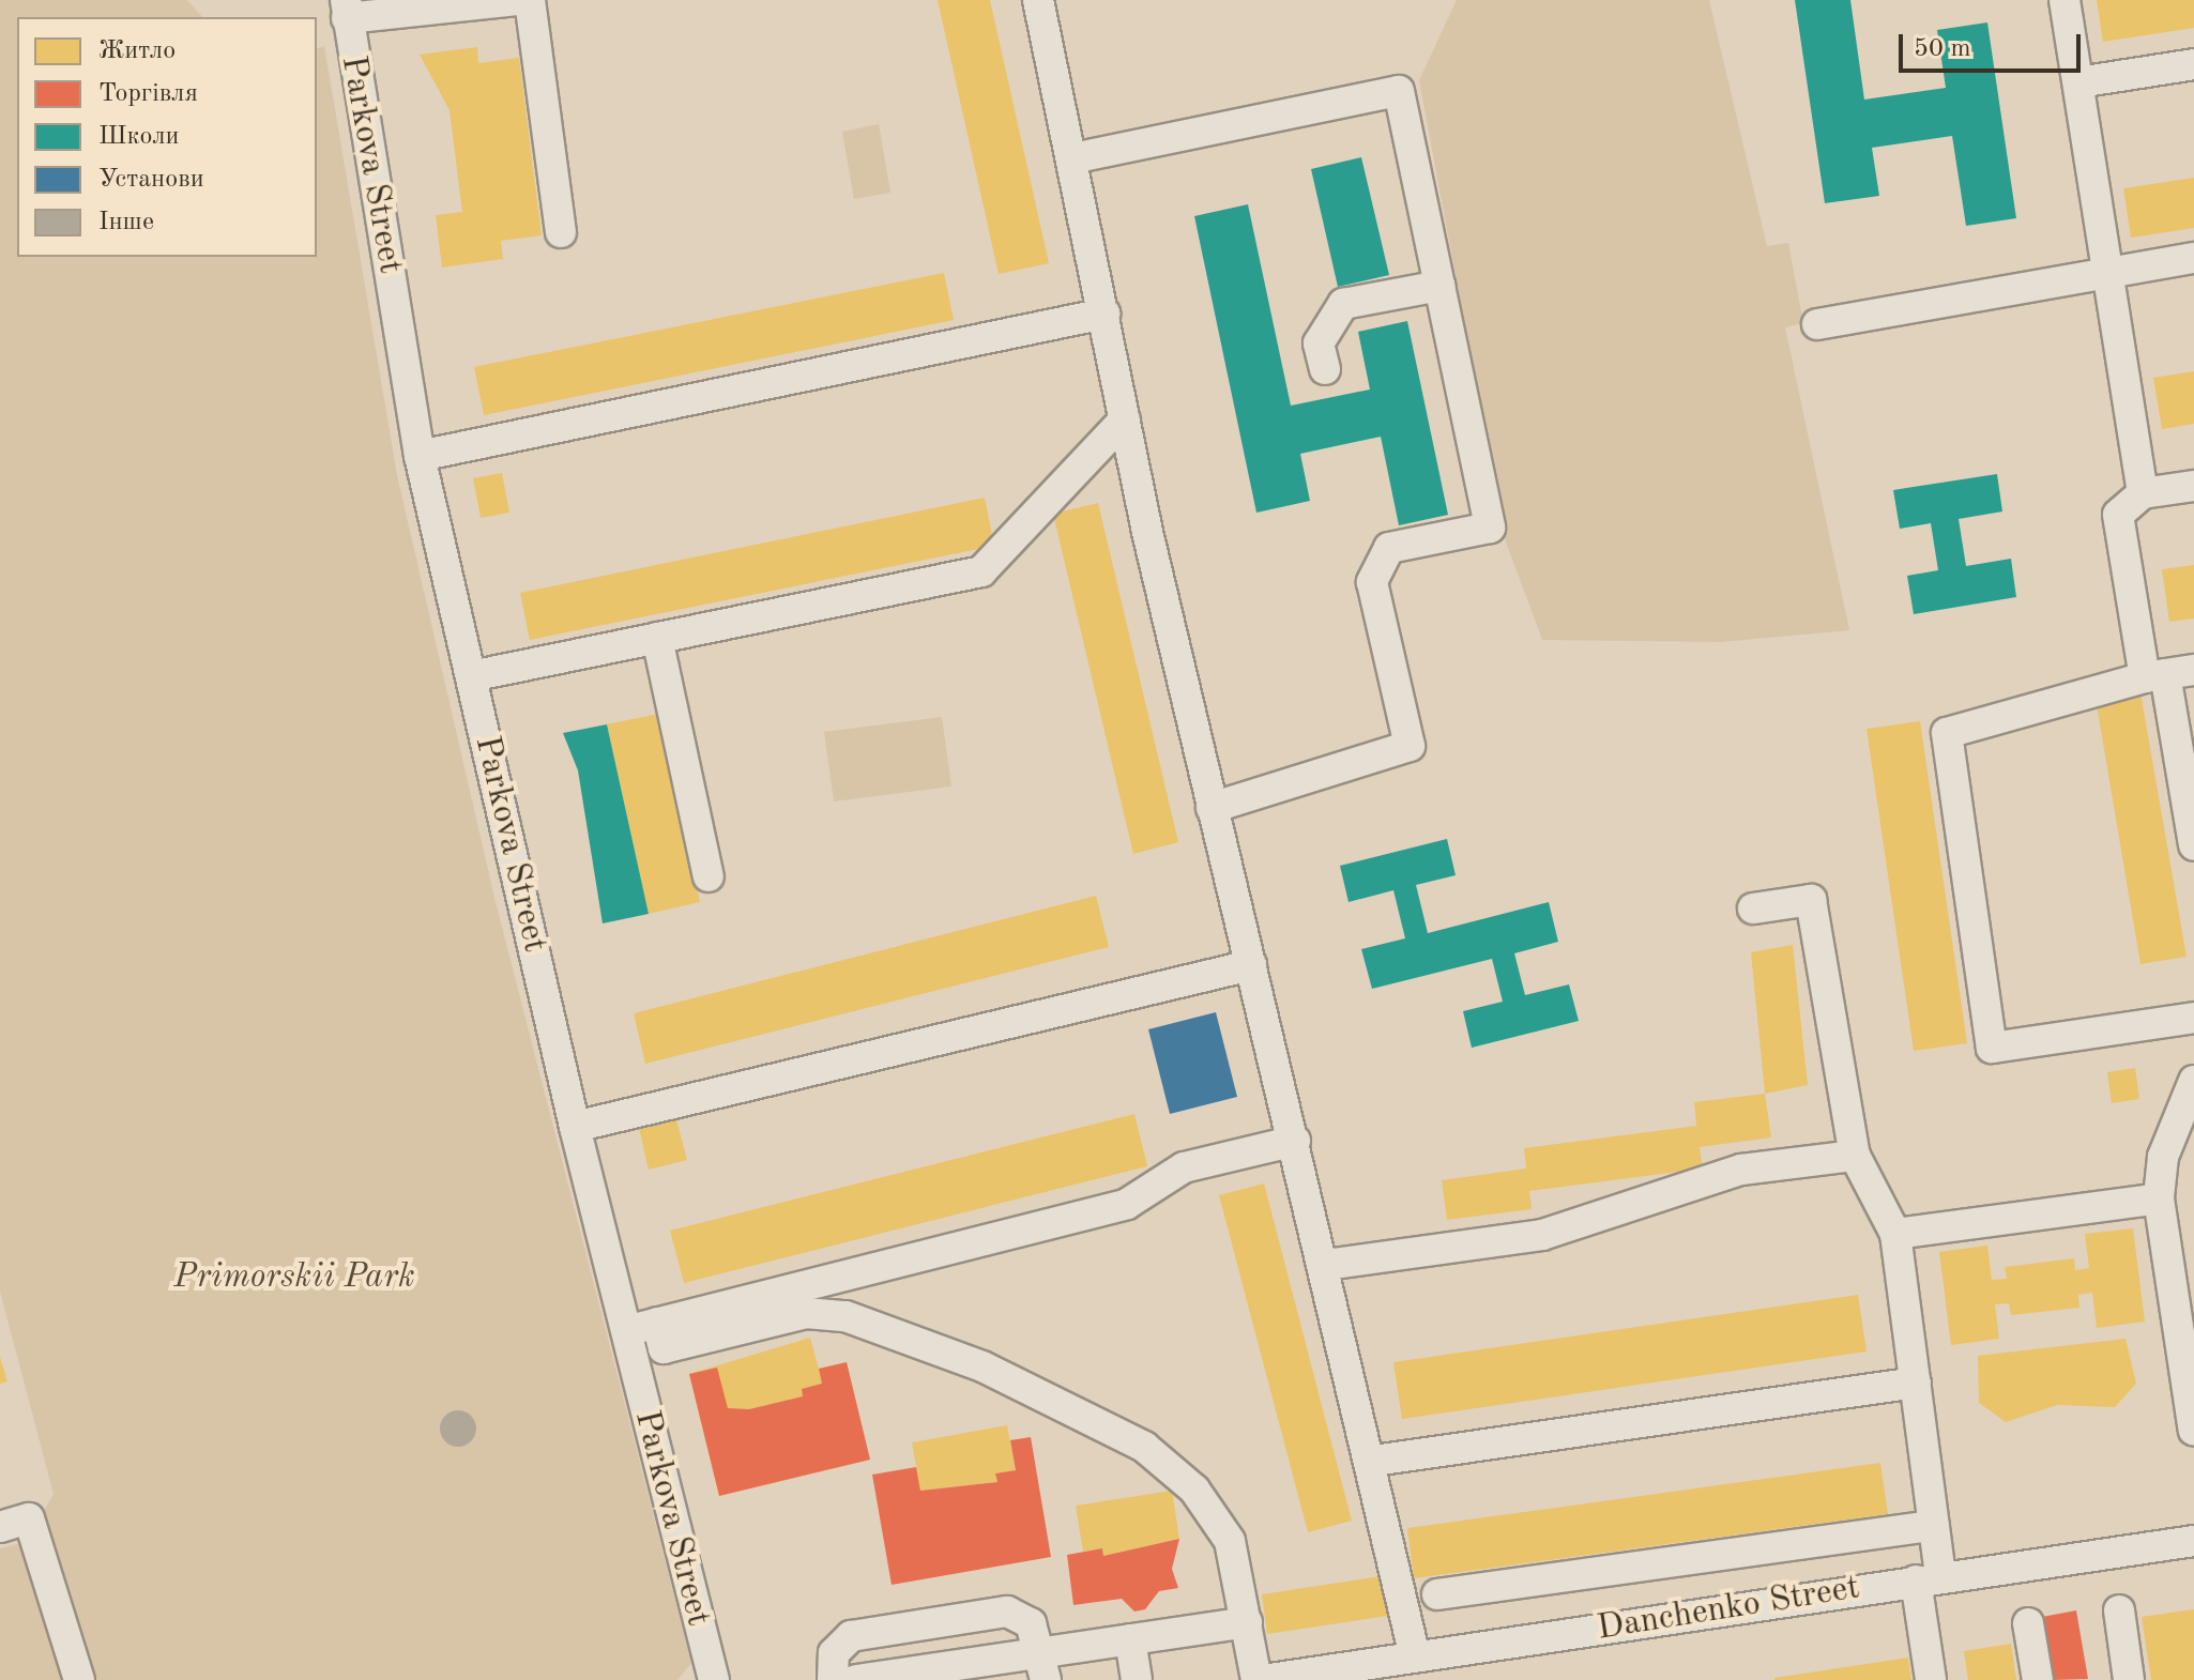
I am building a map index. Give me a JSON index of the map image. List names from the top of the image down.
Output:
{
  "streets": {
    "street": ["Parkova Street", "Danchenko Street"]
  },
  "parks": ["Primorskii Park"],
  "legend": [
    "Житло",
    "Торгівля",
    "Школи",
    "Установи",
    "Інше"
  ],
  "scale_bar": "50 m"
}
